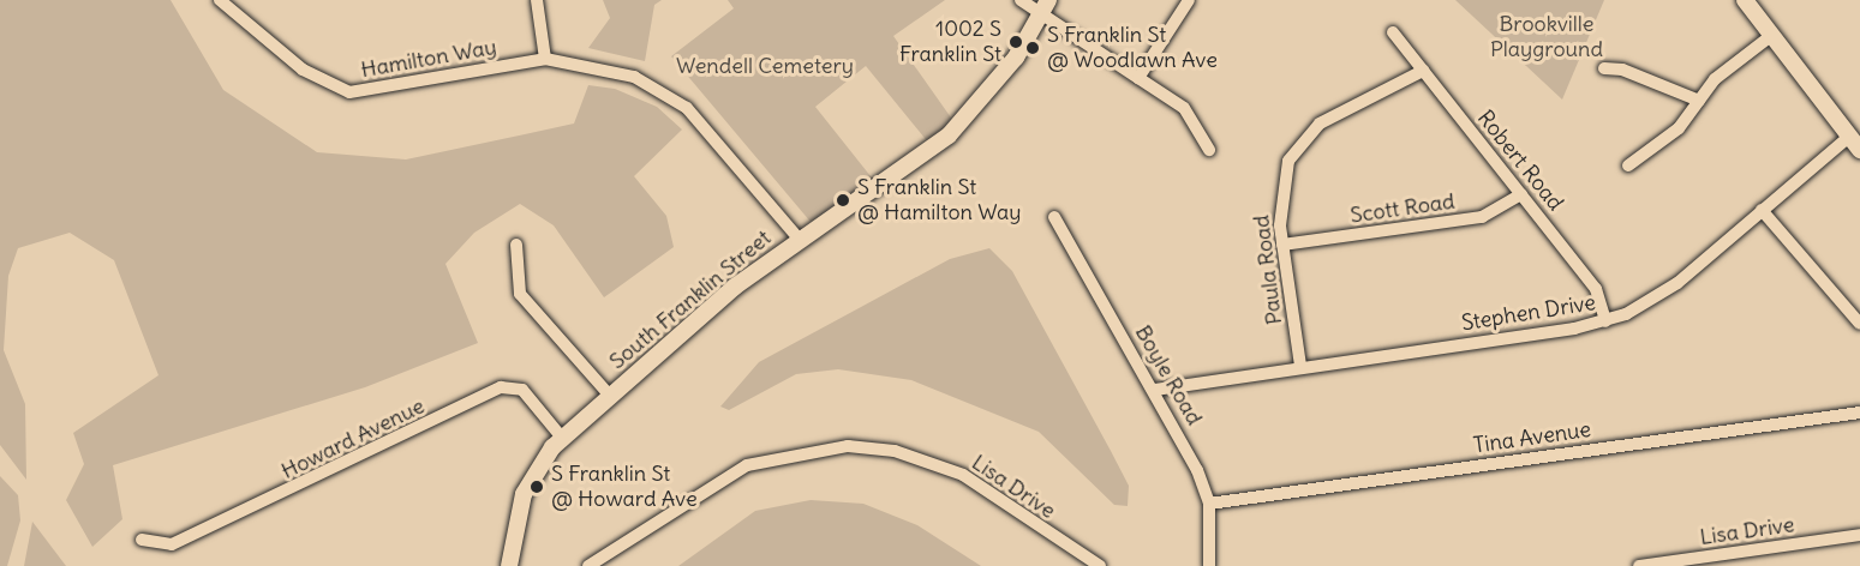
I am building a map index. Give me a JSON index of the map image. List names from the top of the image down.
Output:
{
  "streets": {
    "main road": ["South Franklin Street"],
    "street": [
      "Hamilton Way",
      "Robert Road",
      "Scott Road",
      "Paula Road",
      "Stephen Drive",
      "Boyle Road",
      "Tina Avenue",
      "Howard Avenue",
      "Lisa Drive"
    ]
  },
  "crossings": [
    ["Hamilton Way", "South Franklin Street"],
    ["Robert Road", "Scott Road"],
    ["Robert Road", "Paula Road"],
    ["Robert Road", "Stephen Drive"],
    ["Scott Road", "Paula Road"],
    ["Paula Road", "Stephen Drive"],
    ["South Franklin Street", "Howard Avenue"],
    ["Stephen Drive", "Boyle Road"],
    ["Boyle Road", "Tina Avenue"]
  ],
  "parks": ["Brookville Playground", "Wendell Cemetery"],
  "places": [
    "1002 S Franklin St",
    "S Franklin St @ Woodlawn Ave",
    "S Franklin St @ Hamilton Way",
    "S Franklin St @ Howard Ave"
  ]
}
